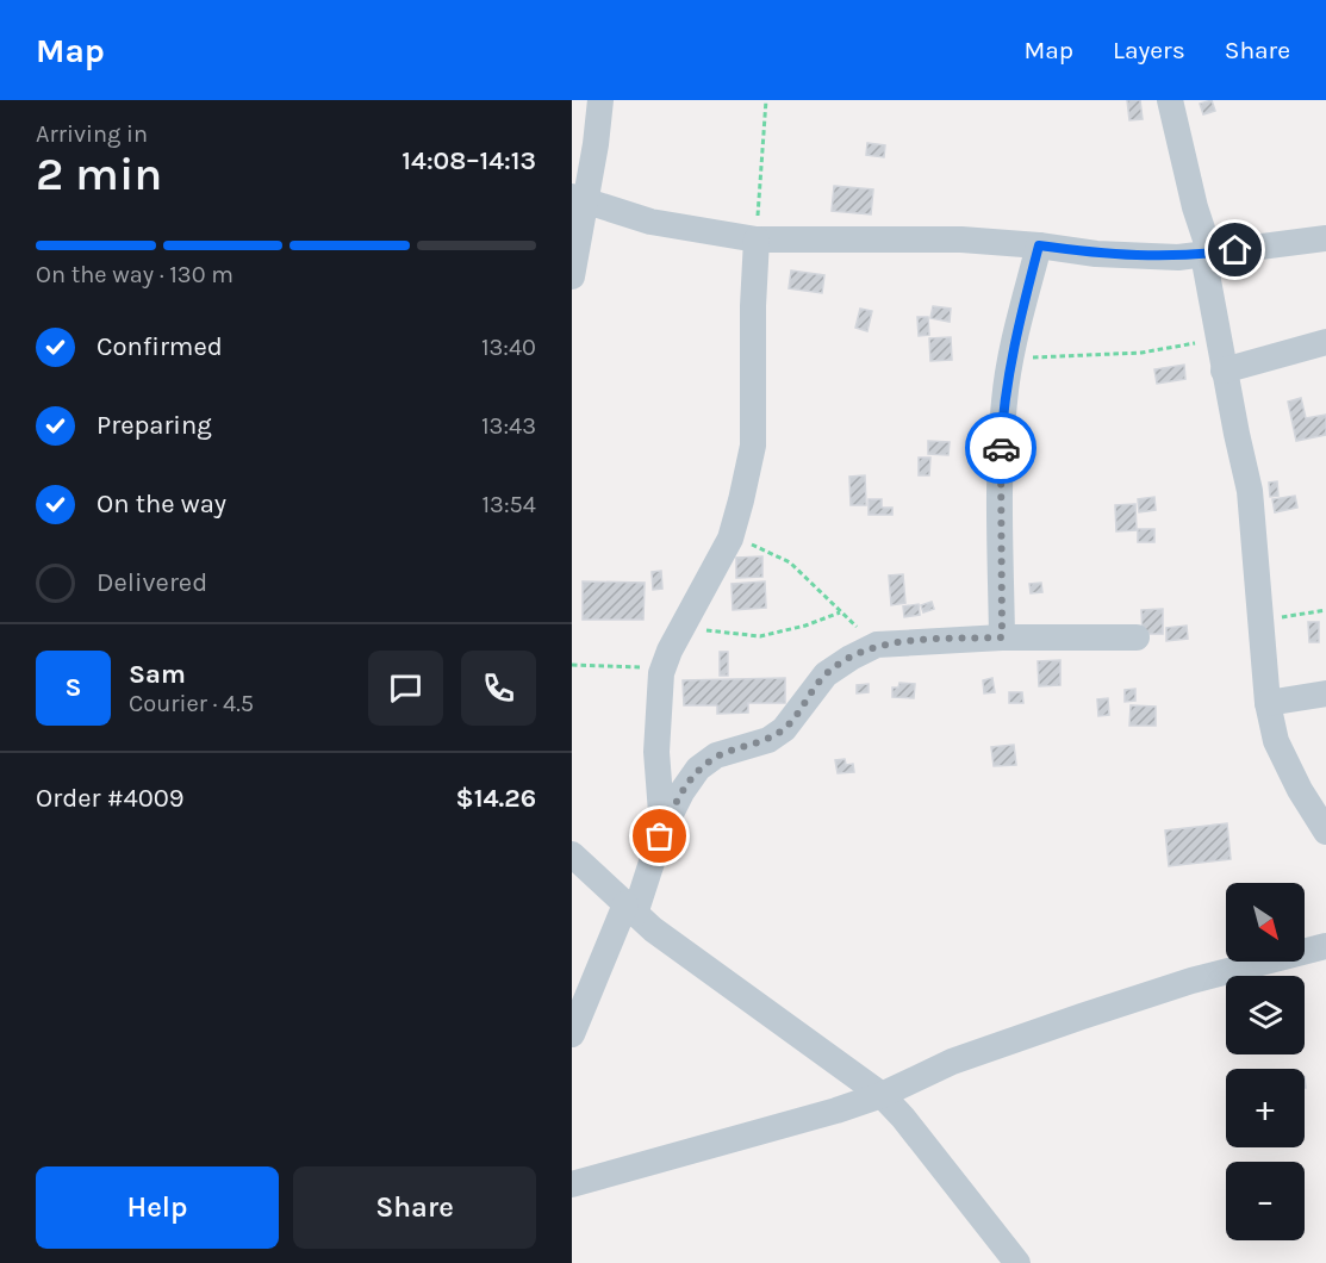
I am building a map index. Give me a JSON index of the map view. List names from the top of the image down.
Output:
{
  "north": "bottom right",
  "page": {
    "header": "Map",
    "nav": ["Map", "Layers", "Share"],
    "heading": ["2 min", "Arriving in", "14:08–14:13"],
    "panel": [
      "Sam",
      "Courier · 4.5",
      "Order #4009",
      "$14.26"
    ],
    "bar": "On the way · 130 m",
    "list": [
      ["Confirmed", "13:40"],
      ["Preparing", "13:43"],
      ["On the way", "13:54"],
      "Delivered"
    ],
    "round": "S",
    "map_buttons": ["+", "−"],
    "buttons": ["Help", "Share"]
  }
}
